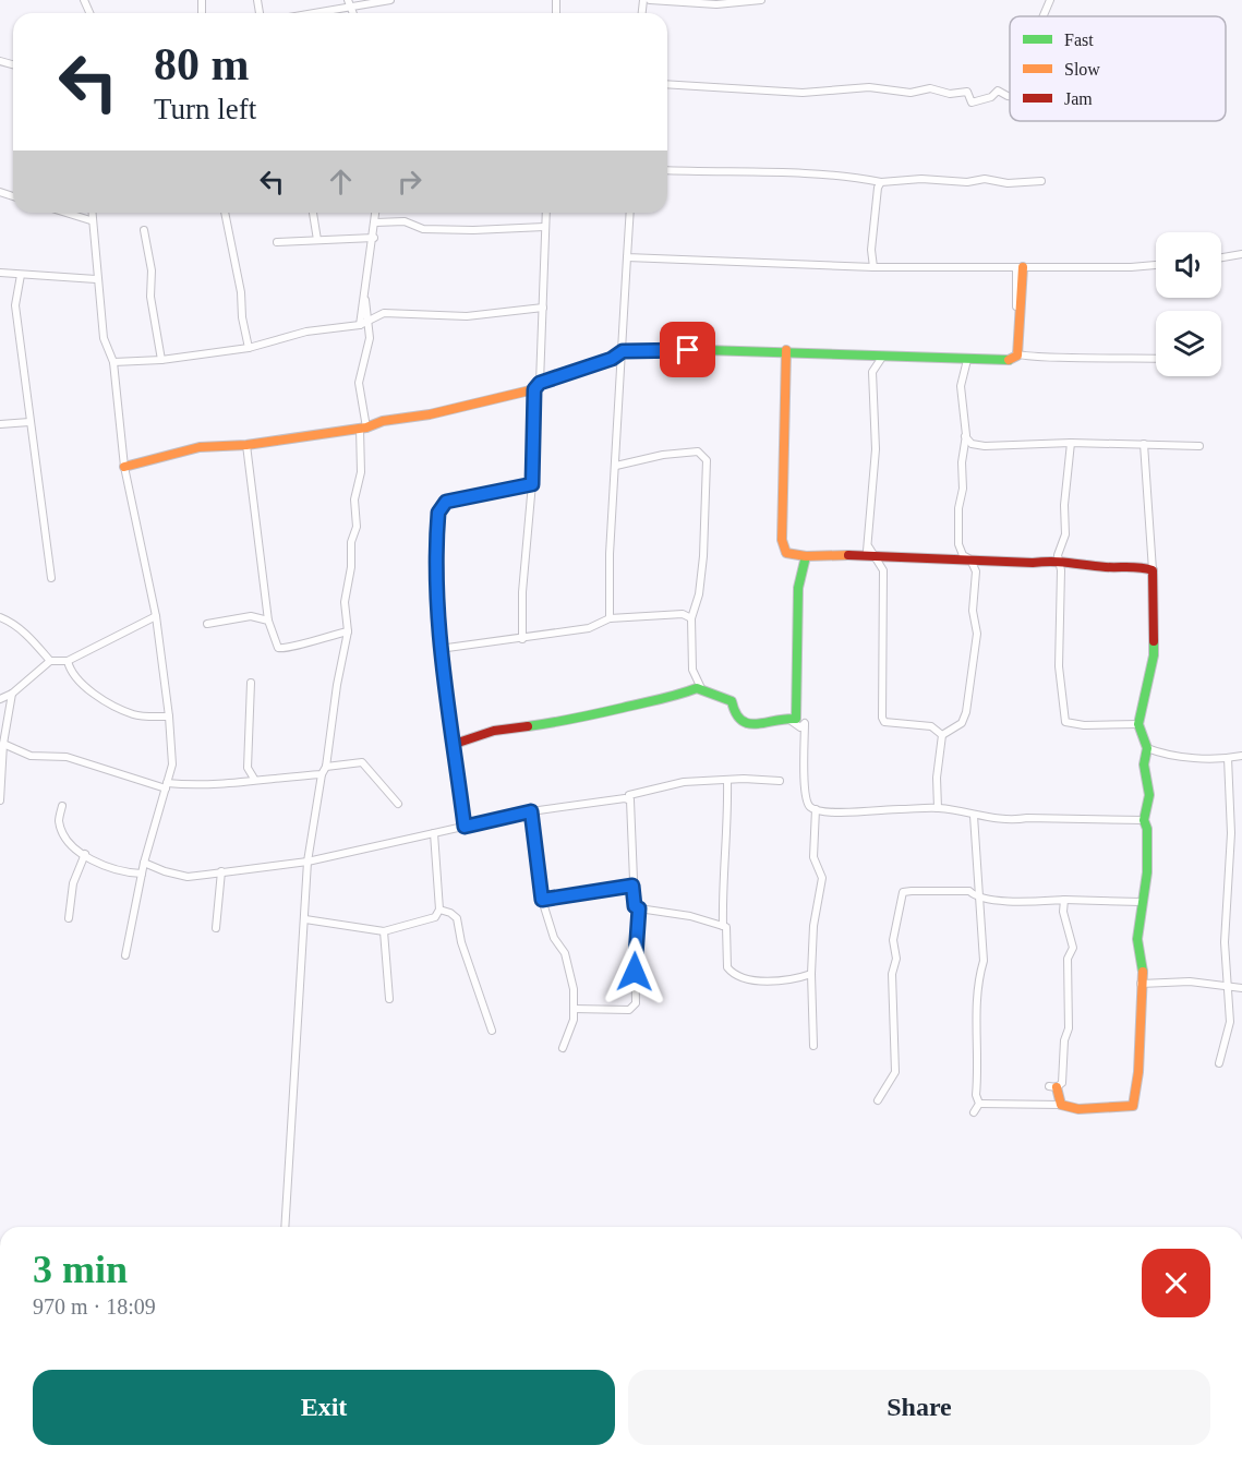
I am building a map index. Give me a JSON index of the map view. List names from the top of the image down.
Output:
{
  "legend": ["Fast", "Slow", "Jam"],
  "page": {
    "turn": ["80 m", "Turn left"],
    "heading": ["3 min", "970 m · 18:09"],
    "buttons": ["Exit", "Share"]
  }
}
